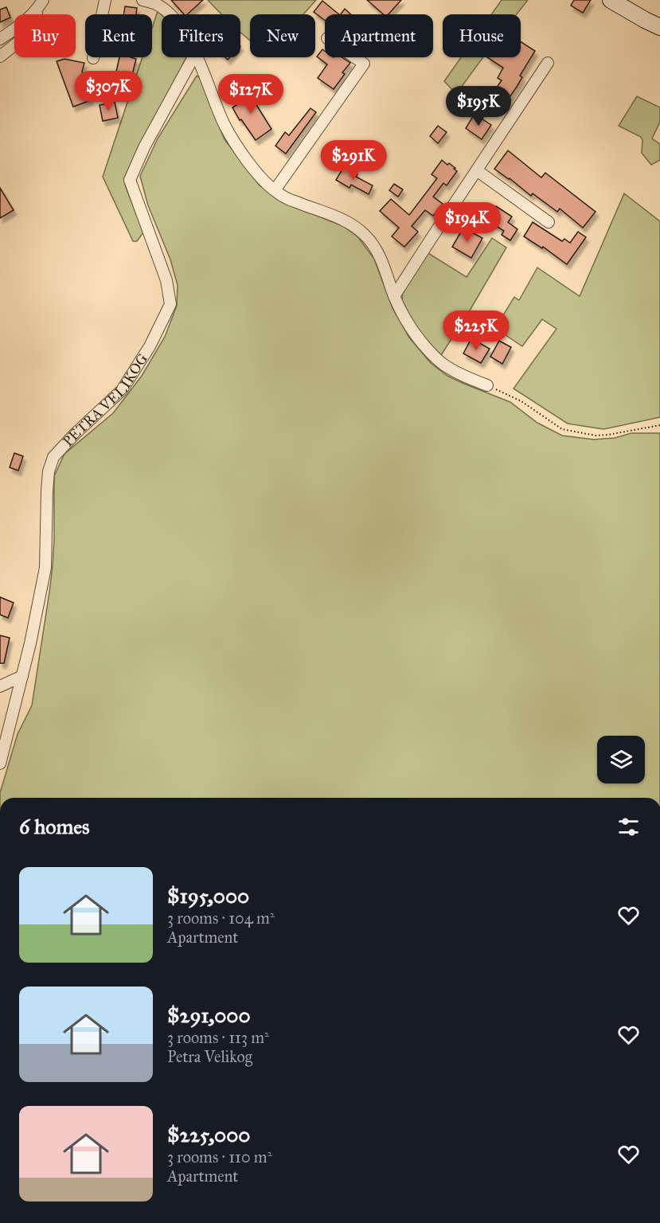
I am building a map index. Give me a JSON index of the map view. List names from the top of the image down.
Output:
{
  "streets": {
    "street": ["PETRA VELIKOG"]
  },
  "page": {
    "chip": [
      "Buy",
      "Rent",
      "Filters",
      "New",
      "Apartment",
      "House"
    ],
    "price": [
      "$307K",
      "$127K",
      "$195K",
      "$291K",
      "$194K",
      "$225K"
    ],
    "heading": "6 homes",
    "list": [
      {
        "name": "$195,000",
        "note": "3 rooms · 104 m² · Apartment"
      },
      {
        "name": "$291,000",
        "note": "3 rooms · 113 m² · Petra Velikog"
      },
      {
        "name": "$225,000",
        "note": "3 rooms · 110 m² · Apartment"
      }
    ]
  }
}
